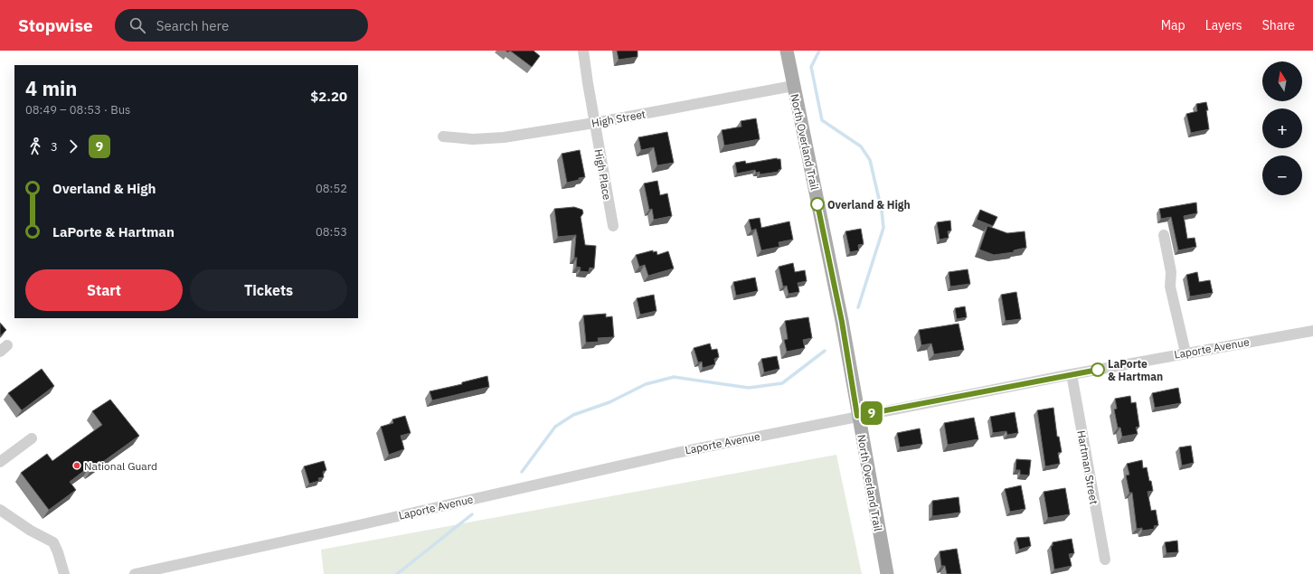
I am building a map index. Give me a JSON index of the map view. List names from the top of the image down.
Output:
{
  "streets": {
    "main road": ["North Overland Trail"],
    "street": [
      "High Street",
      "High Place",
      "Laporte Avenue",
      "Hartman Street"
    ]
  },
  "crossings": [
    ["High Street", "North Overland Trail"],
    ["High Street", "High Place"],
    ["North Overland Trail", "Laporte Avenue"],
    ["Laporte Avenue", "Hartman Street"]
  ],
  "places": ["Overland & High", "LaPorte & Hartman", "National Guard"],
  "lines": ["bus line 9"],
  "north": "top",
  "page": {
    "header": "Stopwise",
    "search": "Search here",
    "nav": ["Map", "Layers", "Share"],
    "on_map": "9",
    "map_buttons": ["+", "−"],
    "heading": ["4 min", "08:49 – 08:53 · Bus", "$2.20"],
    "legs": ["3", "9"],
    "list": [
      {
        "name": "Overland & High",
        "value": "08:52"
      },
      {
        "name": "LaPorte & Hartman",
        "value": "08:53"
      }
    ],
    "buttons": ["Start", "Tickets"]
  }
}
